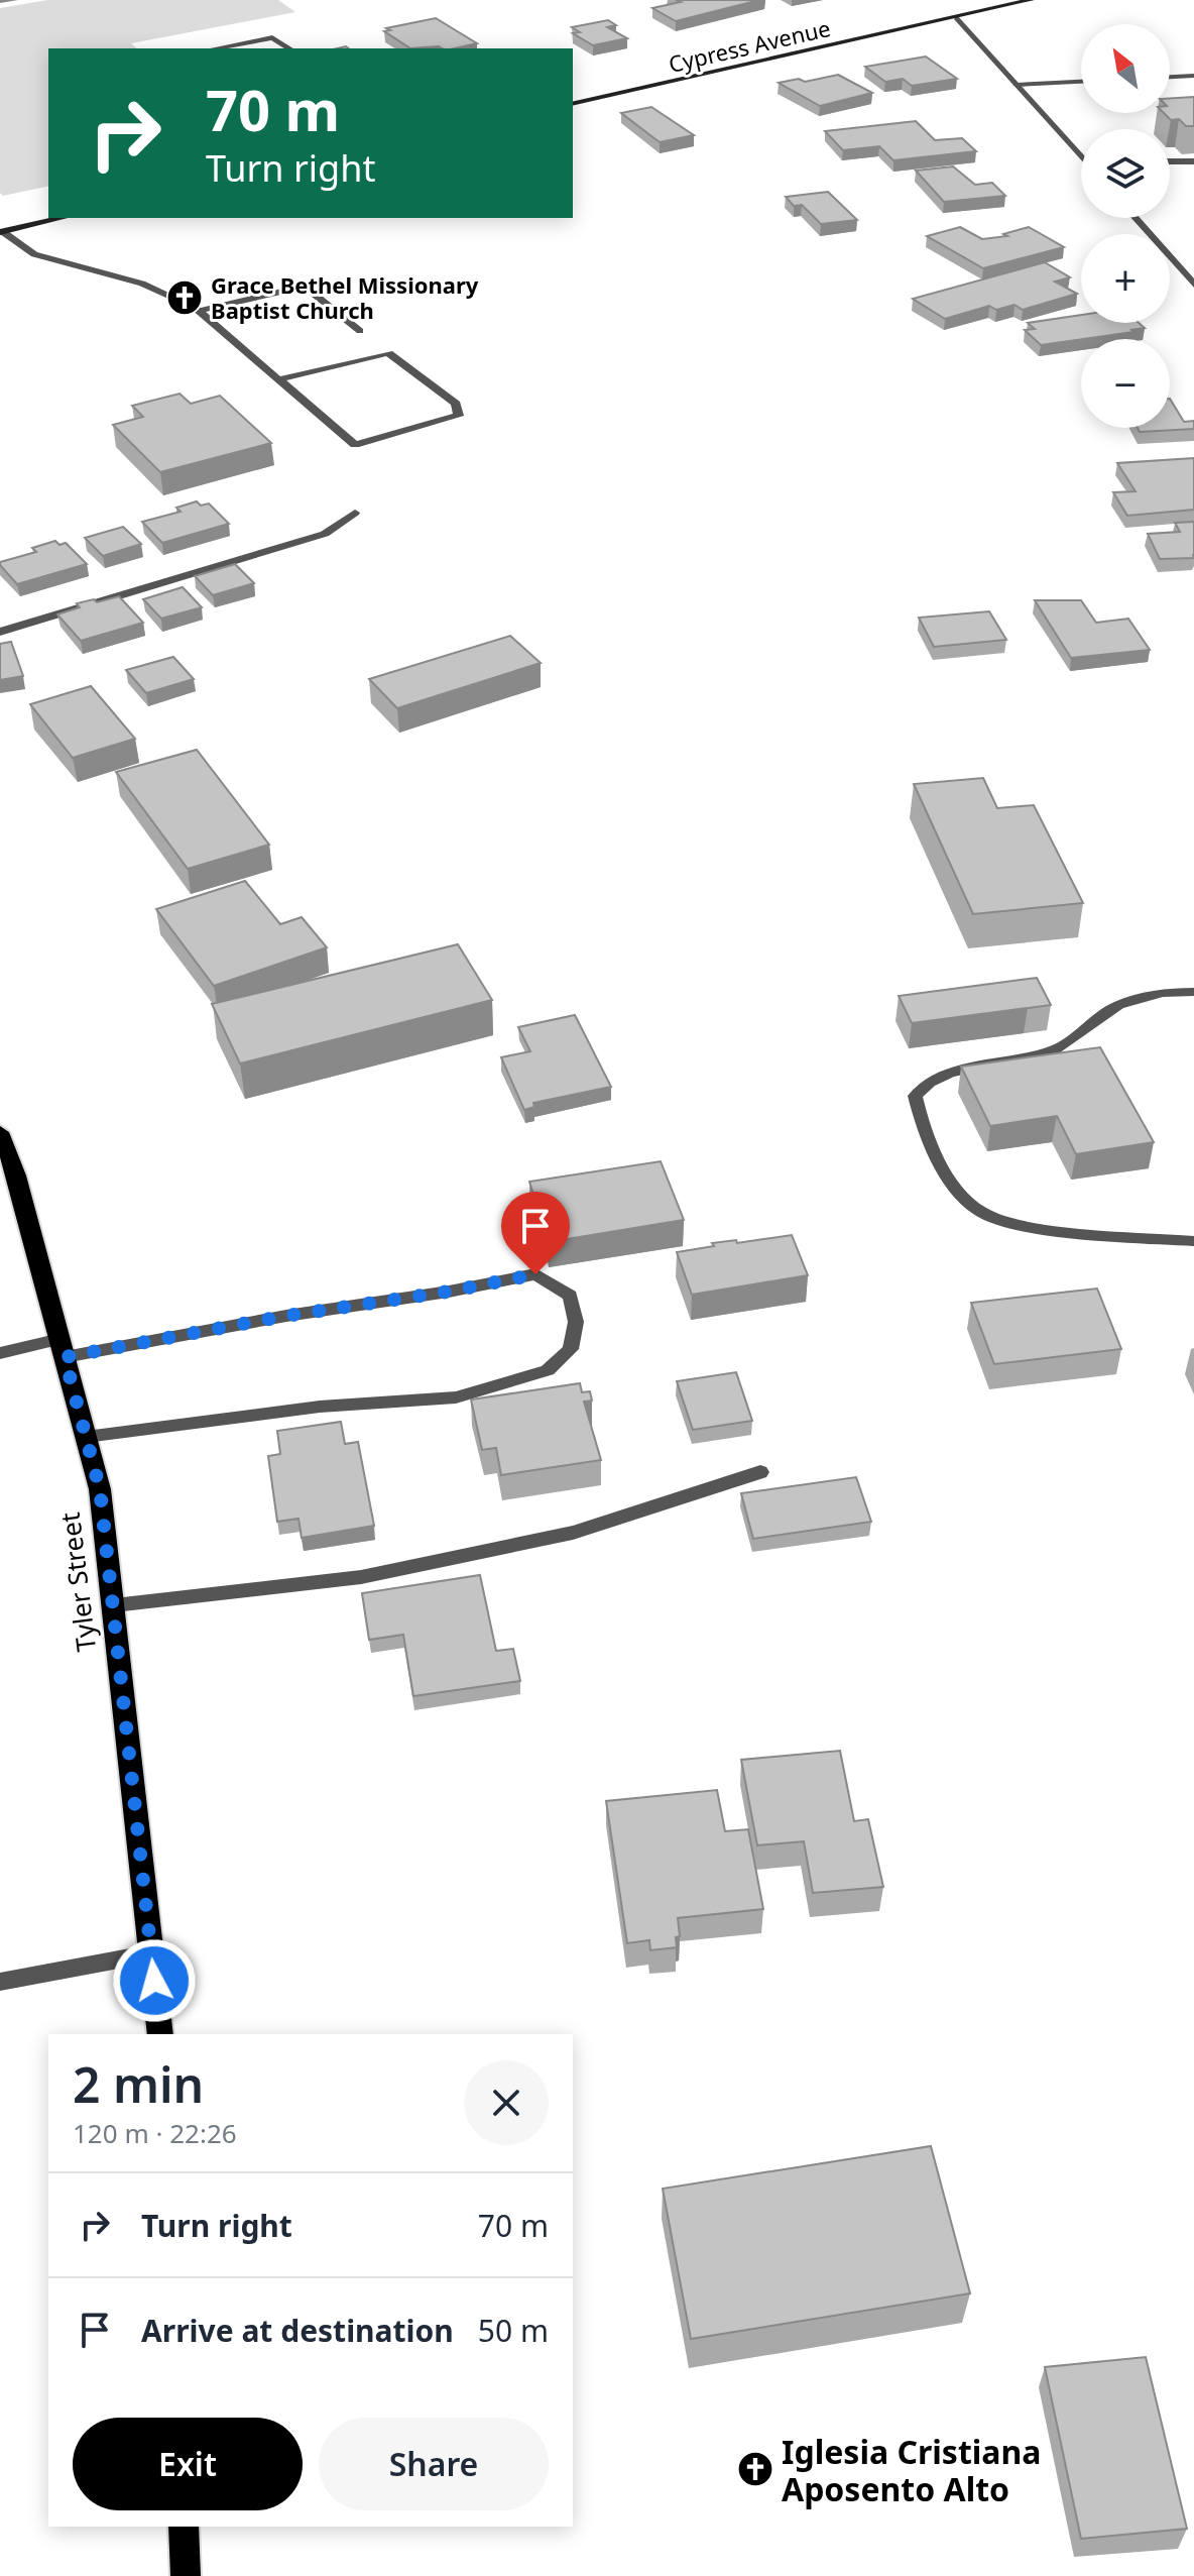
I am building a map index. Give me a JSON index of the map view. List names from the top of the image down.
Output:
{
  "streets": {
    "main road": ["Tyler Street"],
    "street": ["Cypress Avenue"]
  },
  "places": {
    "church": ["Grace Bethel Missionary Baptist Church", "Iglesia Cristiana Aposento Alto"]
  },
  "north": "top left",
  "page": {
    "map_buttons": ["+", "−"],
    "turn": ["70 m", "Turn right"],
    "heading": ["2 min", "120 m · 22:26"],
    "list": [
      {
        "name": "Turn right",
        "value": "70 m"
      },
      {
        "name": "Arrive at destination",
        "value": "50 m"
      }
    ],
    "buttons": ["Exit", "Share"]
  }
}
